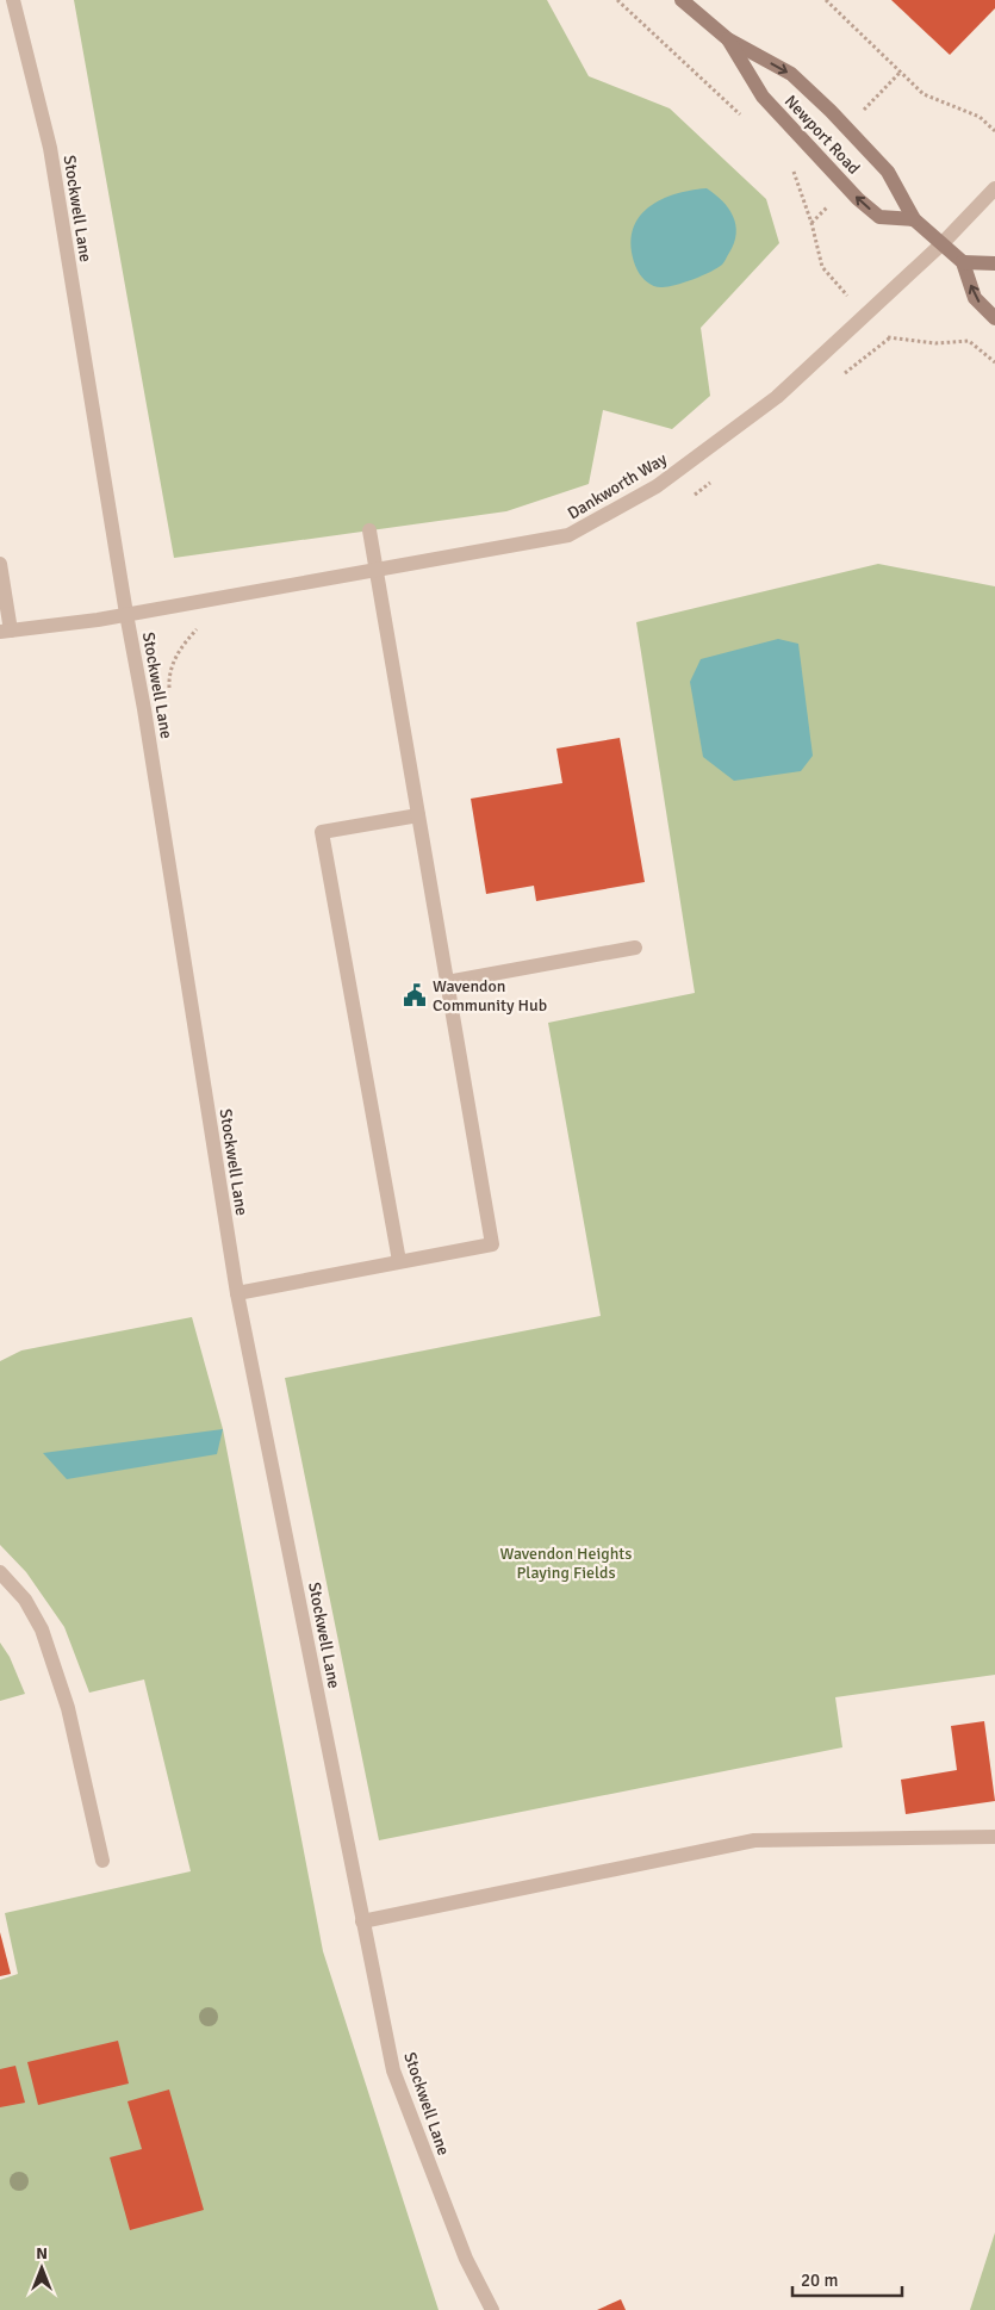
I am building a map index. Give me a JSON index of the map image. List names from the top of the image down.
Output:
{
  "streets": {
    "street": ["Newport Road", "Stockwell Lane", "Dankworth Way"]
  },
  "crossings": [
    ["Newport Road", "Dankworth Way"],
    ["Stockwell Lane", "Dankworth Way"]
  ],
  "parks": ["Wavendon Heights Playing Fields"],
  "places": {
    "public building": ["Wavendon Community Hub"]
  },
  "scale_bar": "20 m",
  "north": "top"
}
